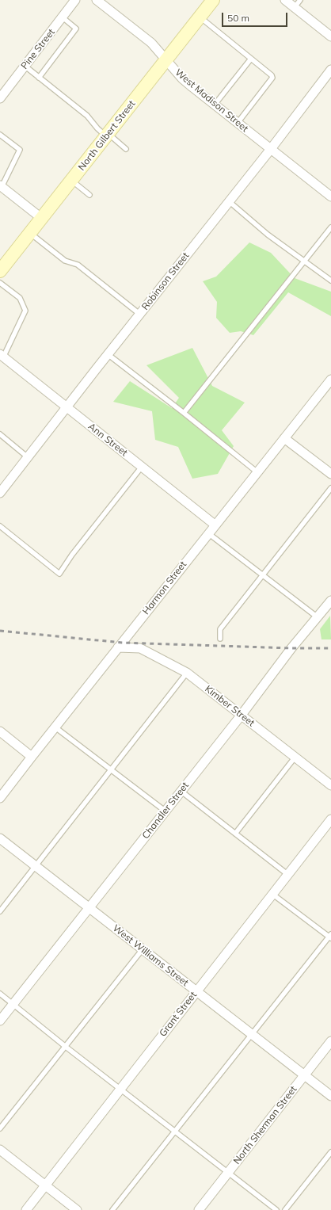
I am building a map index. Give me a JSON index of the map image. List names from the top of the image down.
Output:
{
  "streets": {
    "main road": ["North Gilbert Street"],
    "street": [
      "Pine Street",
      "West Madison Street",
      "Robinson Street",
      "Ann Street",
      "Harmon Street",
      "Kimber Street",
      "Chandler Street",
      "West Williams Street",
      "Grant Street",
      "North Sherman Street"
    ]
  },
  "crossings": [
    ["West Madison Street", "North Gilbert Street"],
    ["West Madison Street", "Robinson Street"],
    ["Robinson Street", "Ann Street"],
    ["Ann Street", "Harmon Street"],
    ["Harmon Street", "Kimber Street"],
    ["Kimber Street", "Chandler Street"],
    ["Chandler Street", "West Williams Street"],
    ["West Williams Street", "Grant Street"],
    ["West Williams Street", "North Sherman Street"]
  ],
  "scale_bar": "50 m"
}
